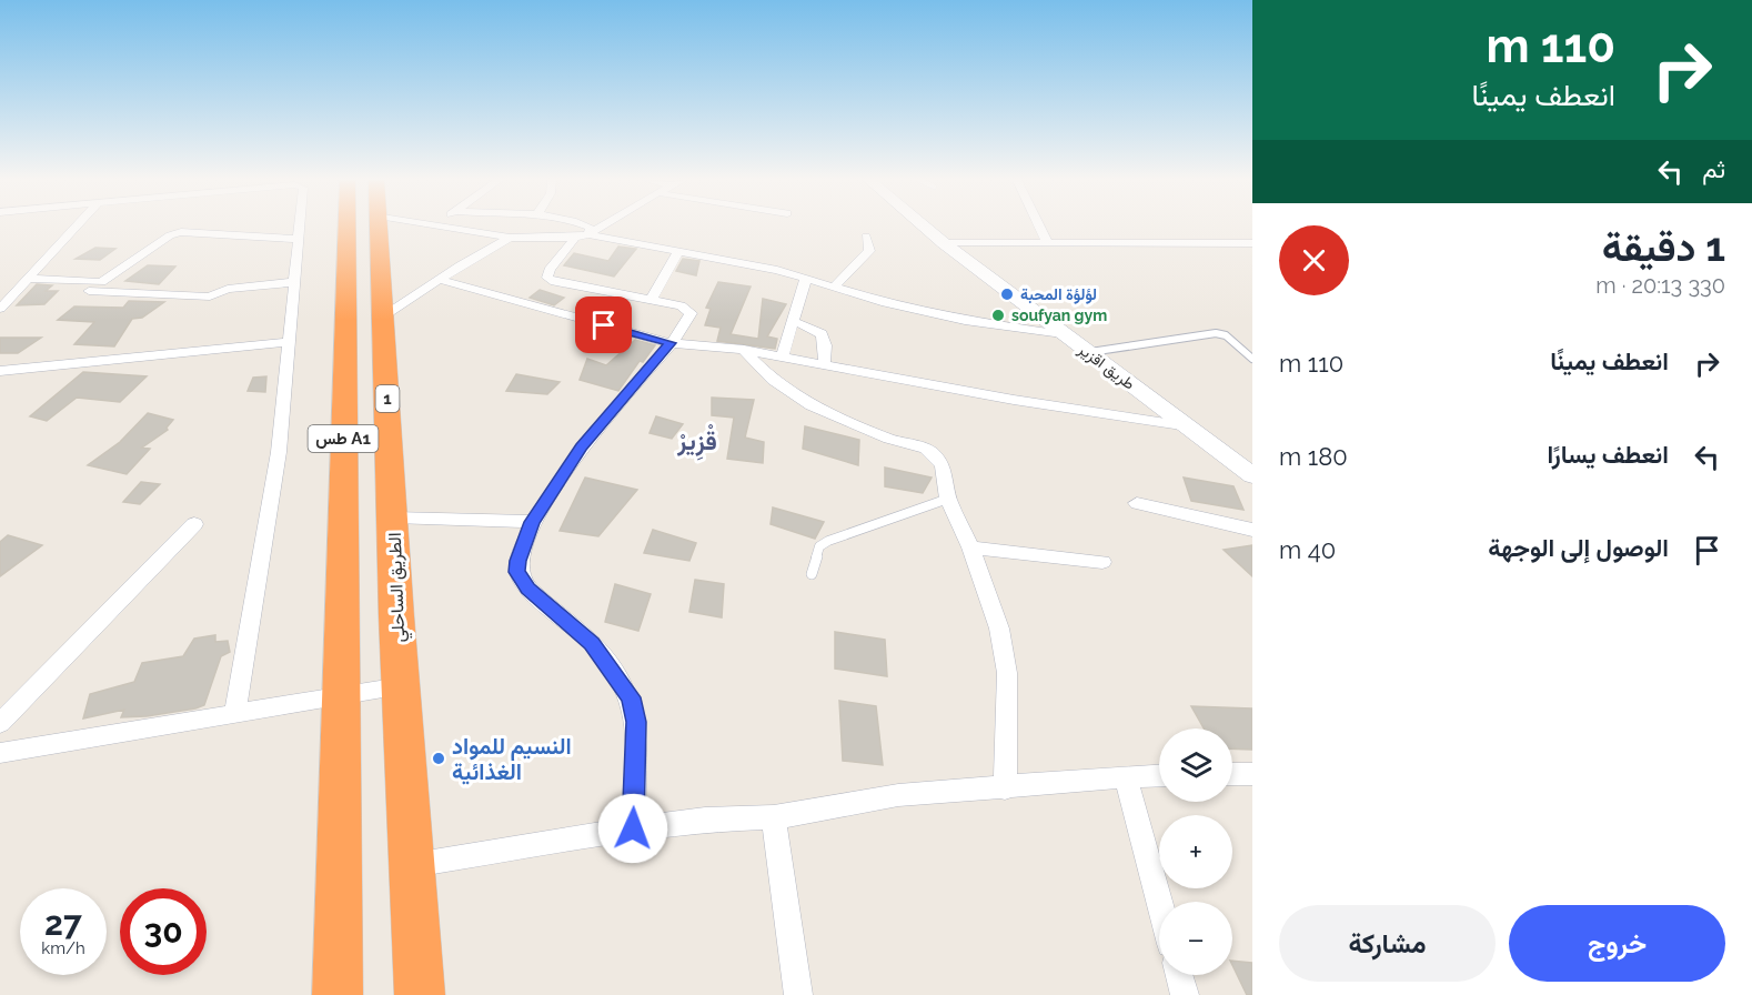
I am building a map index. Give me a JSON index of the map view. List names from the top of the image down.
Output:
{
  "streets": {
    "highway": ["1", "طس A1", "الطريق الساحلي"],
    "street": ["طريق اقزير"]
  },
  "districts": ["قْزِيرْ"],
  "places": ["لؤلؤة المحبة", "soufyan gym", "النسيم للمواد الغذائية"],
  "page": {
    "turn": ["110 m", "انعطف يمينًا"],
    "then": "ثم",
    "heading": ["1 دقيقة", "330 m · 20:13"],
    "list": [
      {
        "name": "انعطف يمينًا",
        "value": "110 m"
      },
      {
        "name": "انعطف يسارًا",
        "value": "180 m"
      },
      {
        "name": "الوصول إلى الوجهة",
        "value": "40 m"
      }
    ],
    "map_buttons": ["+", "−"],
    "speed": "27 km/h",
    "limit": "30",
    "buttons": ["خروج", "مشاركة"]
  }
}
